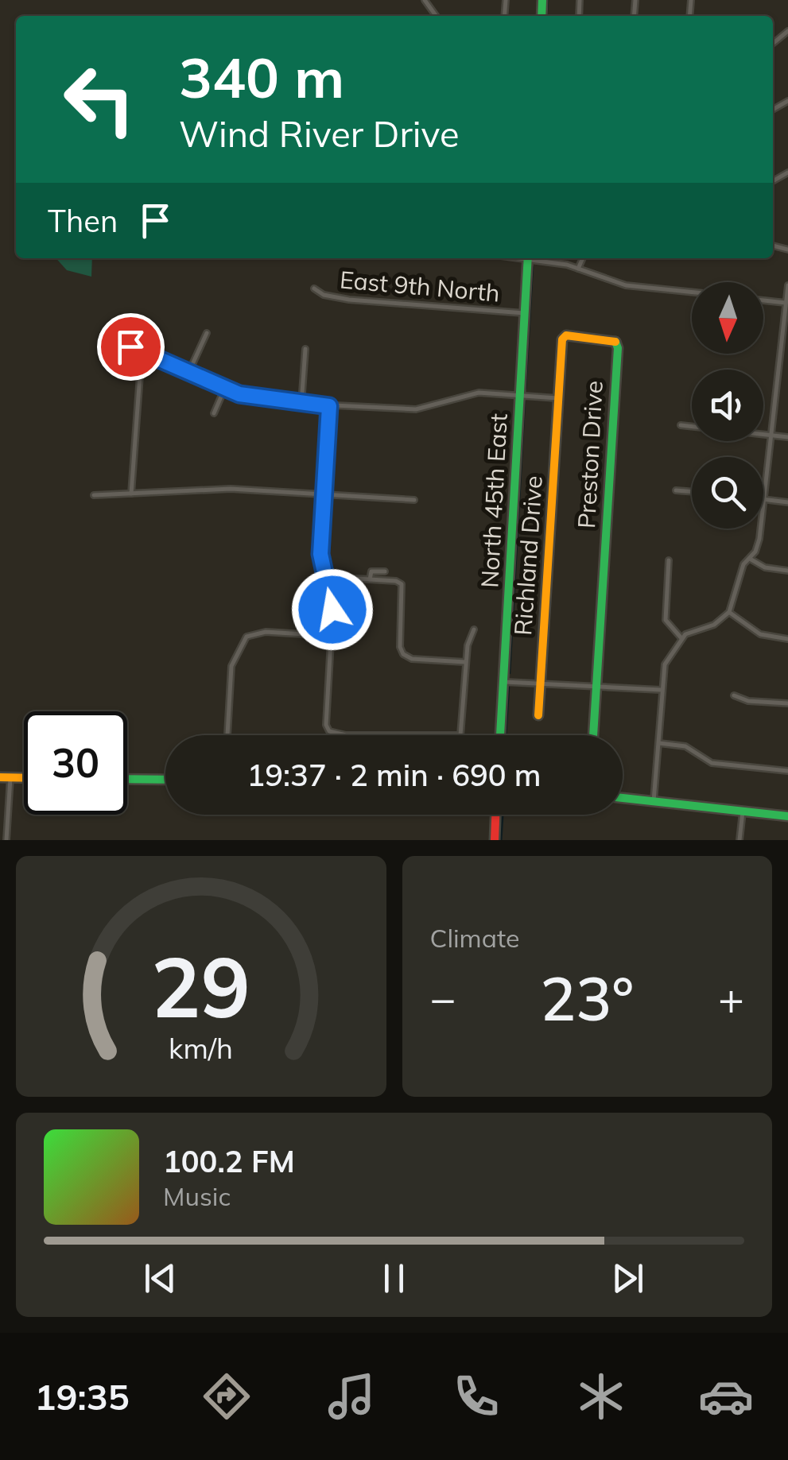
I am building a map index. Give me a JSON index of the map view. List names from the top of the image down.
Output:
{
  "streets": {
    "street": [
      "East 9th North",
      "Preston Drive",
      "North 45th East",
      "Richland Drive"
    ]
  },
  "crossings": [
    ["East 9th North", "North 45th East"],
    ["Preston Drive", "Richland Drive"]
  ],
  "north": "bottom",
  "page": {
    "turn": ["340 m", "Wind River Drive"],
    "then": "Then",
    "limit": "30",
    "trip": "19:37 · 2 min · 690 m",
    "tile": "Climate",
    "heat": ["−", "23°", "+"],
    "song": ["100.2 FM", "Music"],
    "tabs": "19:35",
    "gauge": ["29", "km/h"]
  }
}
